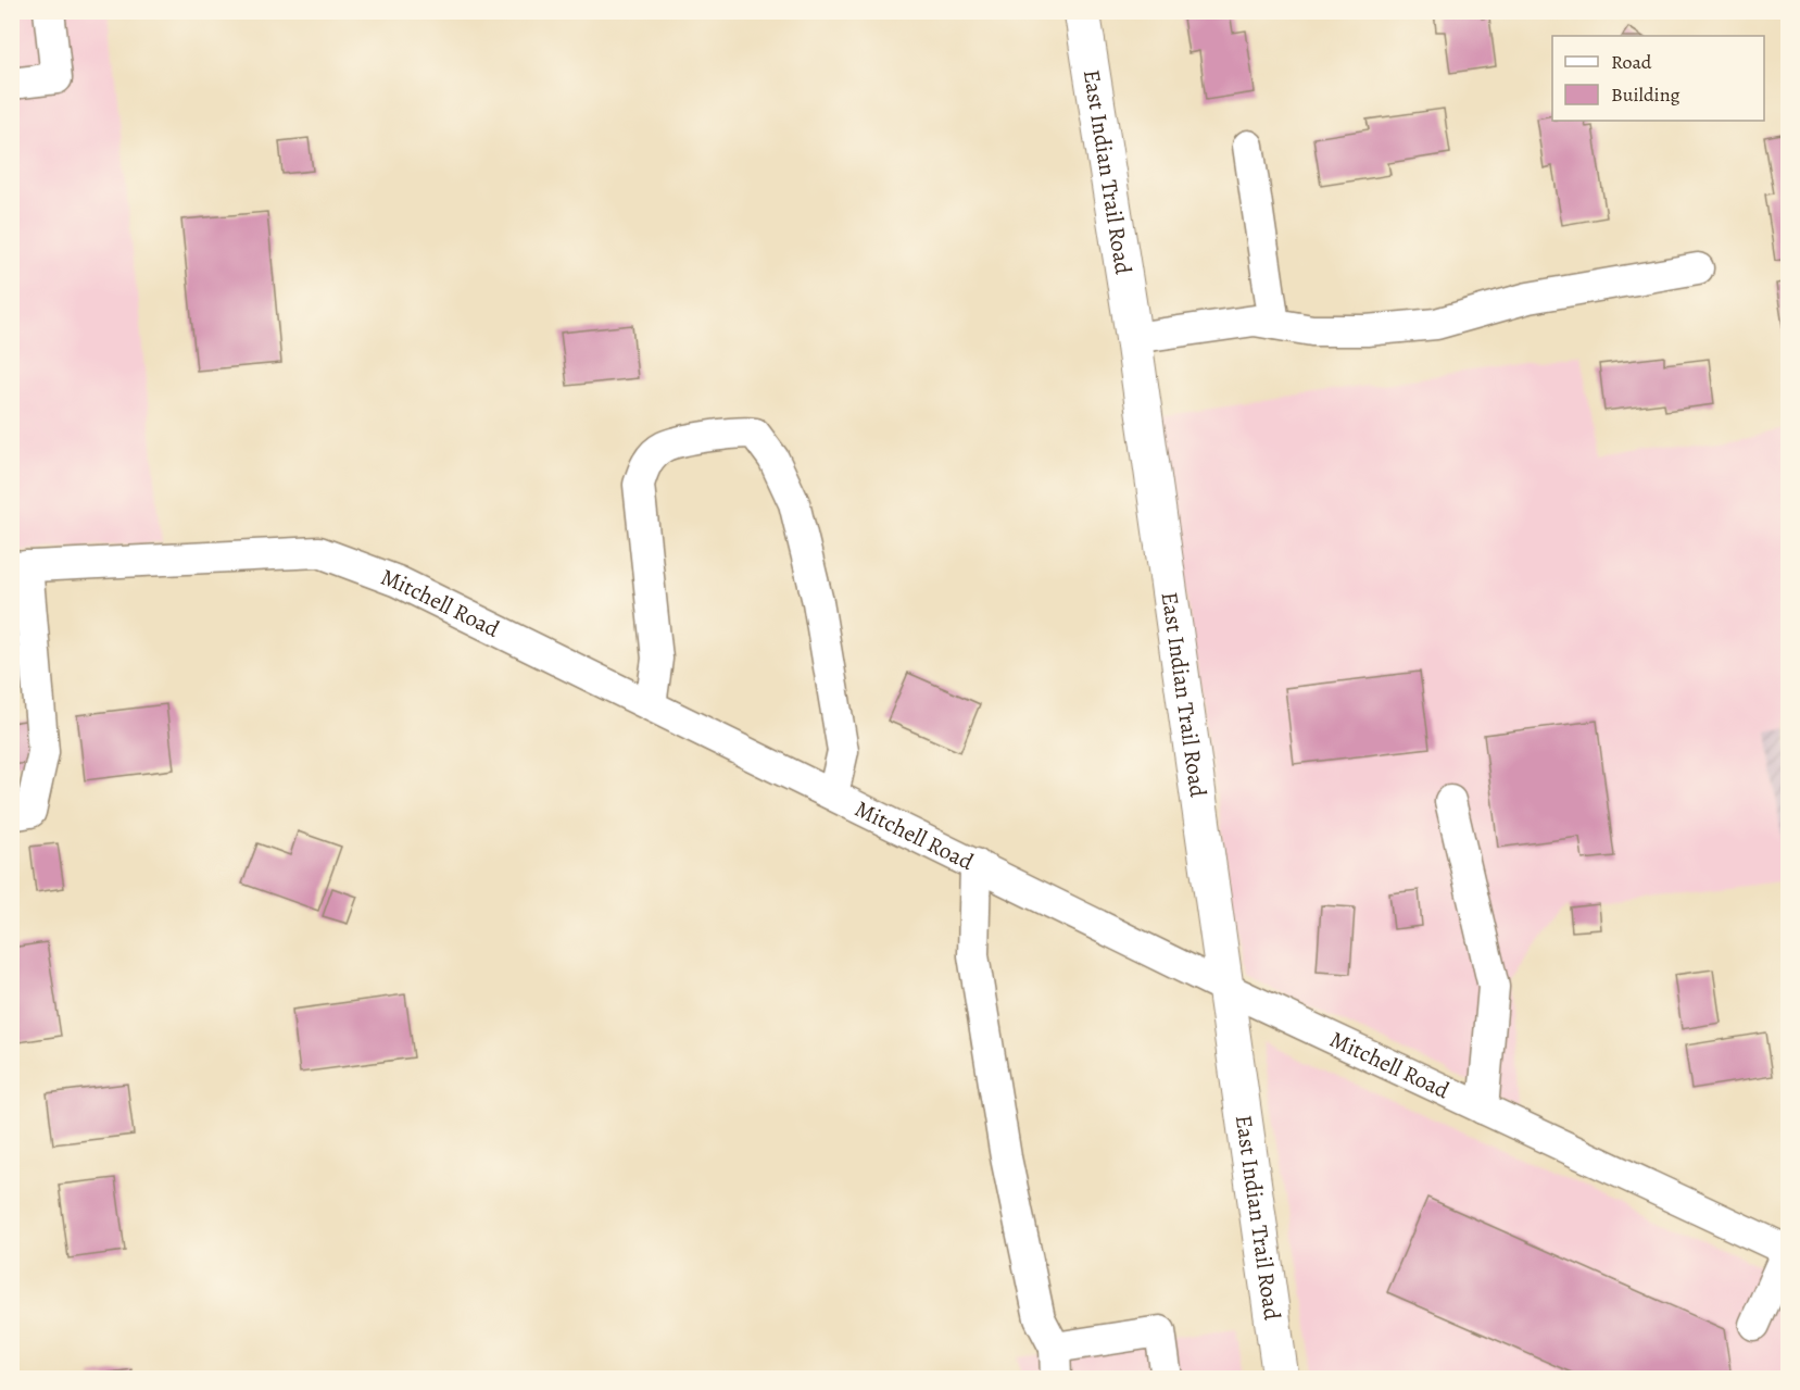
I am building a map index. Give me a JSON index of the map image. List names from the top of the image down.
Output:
{
  "streets": {
    "main road": ["East Indian Trail Road"],
    "street": ["Mitchell Road"]
  },
  "crossings": [
    ["East Indian Trail Road", "Mitchell Road"]
  ],
  "legend": ["Road", "Building"]
}
